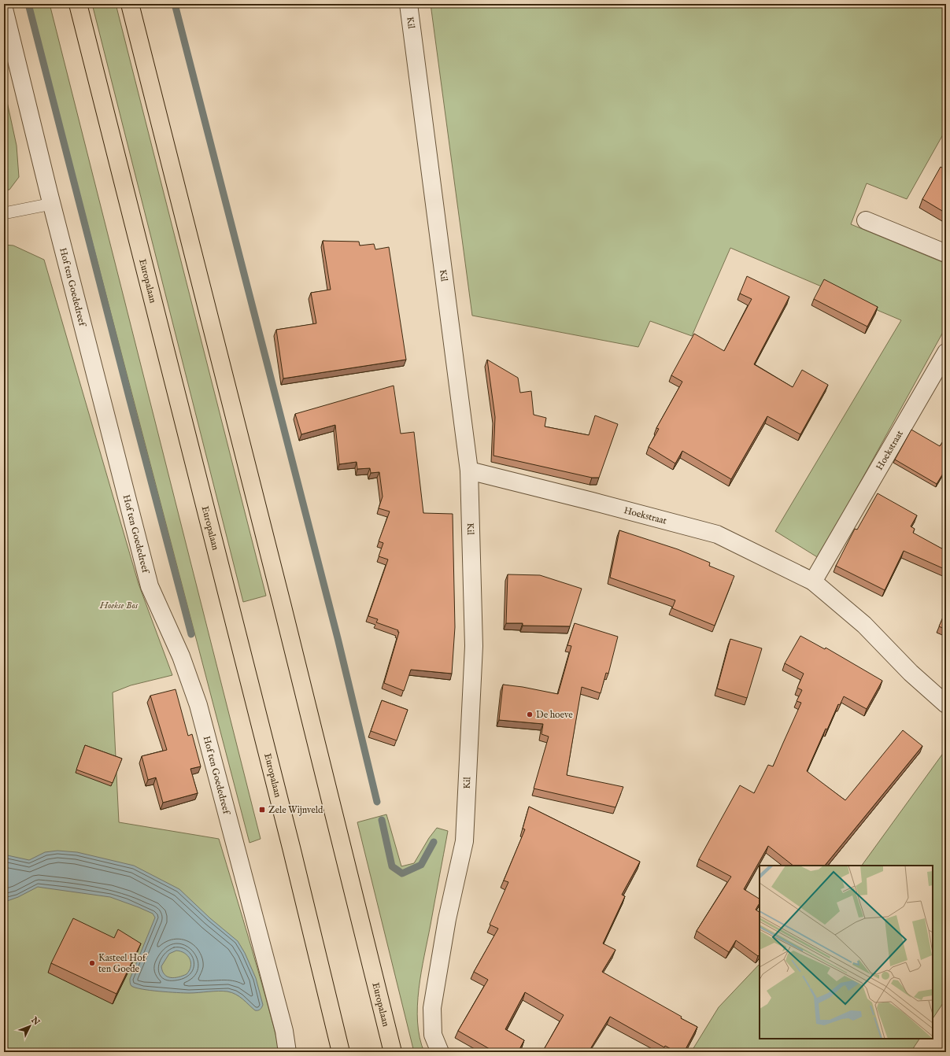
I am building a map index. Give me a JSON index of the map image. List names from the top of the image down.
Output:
{
  "streets": {
    "highway": ["Europalaan"],
    "street": ["Kil", "Hof ten Goededreef", "Hoekstraat"]
  },
  "crossings": [
    ["Kil", "Hoekstraat"]
  ],
  "parks": ["Hoekse Bos"],
  "places": {
    "other": ["De hoeve", "Kasteel Hof ten Goede"],
    "transit": ["Zele Wijnveld"]
  },
  "north": "top right"
}
